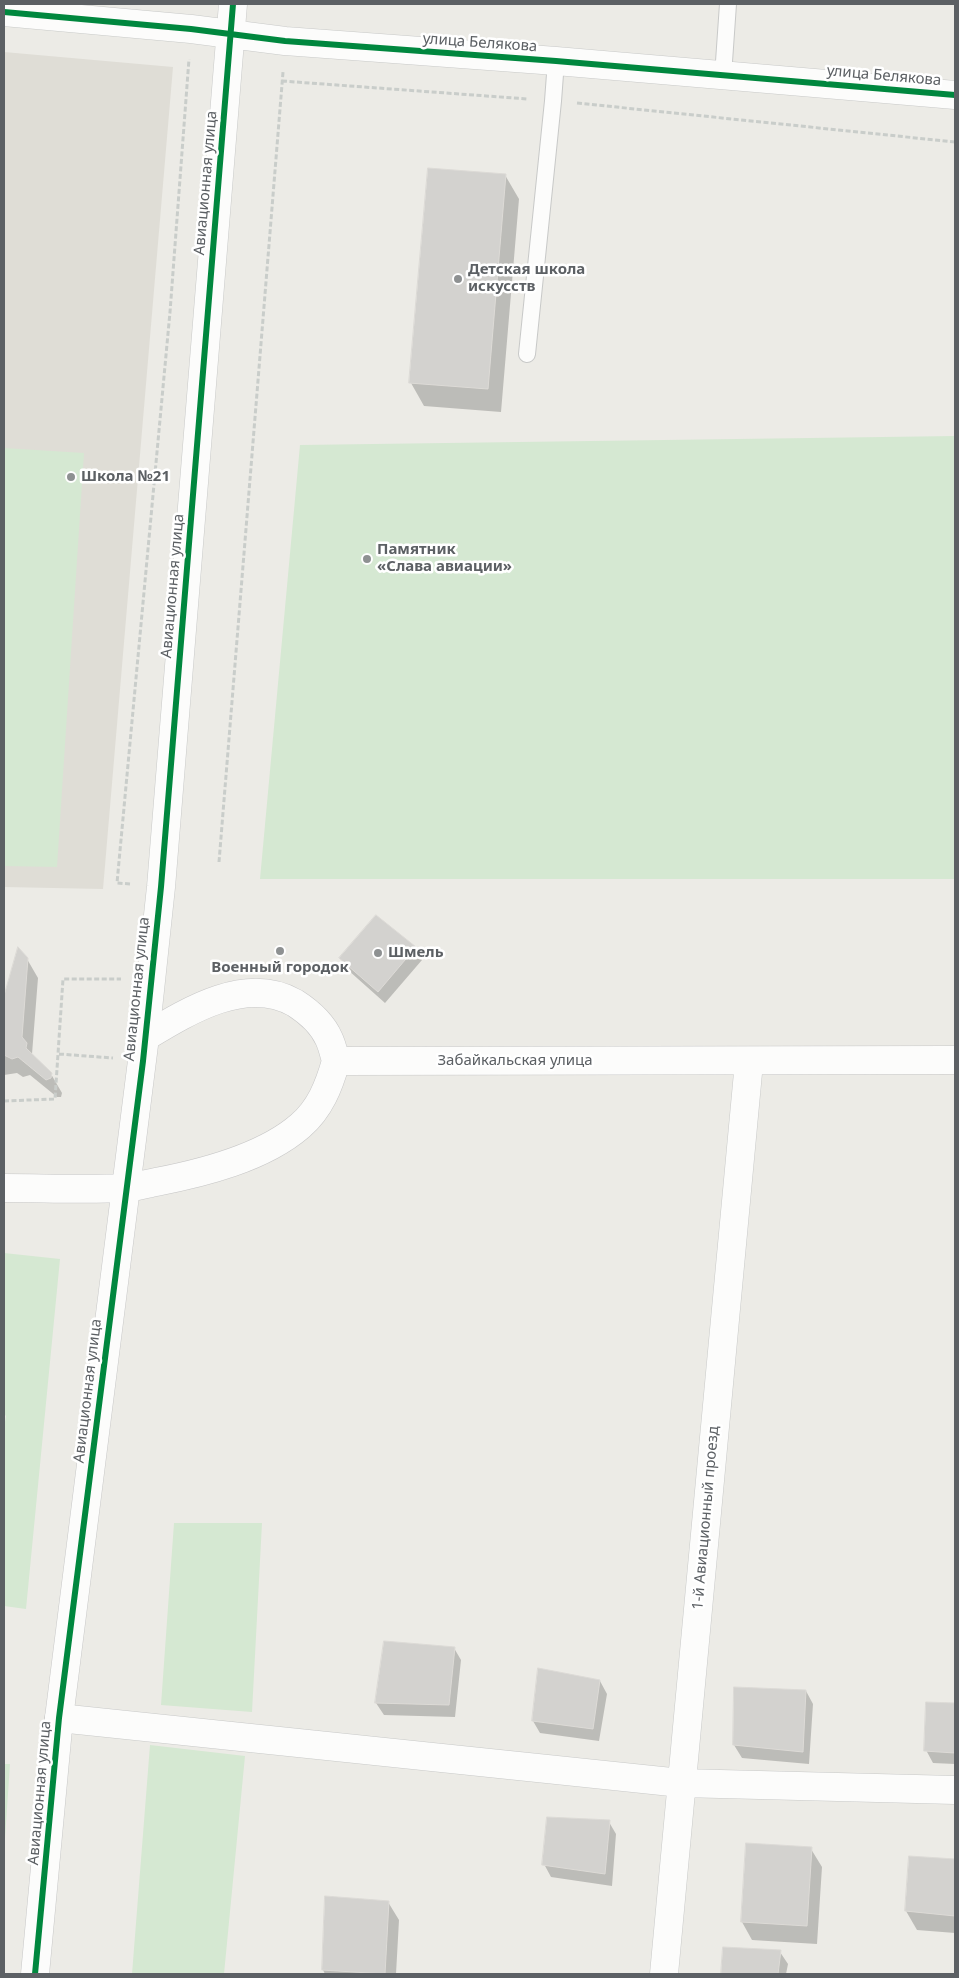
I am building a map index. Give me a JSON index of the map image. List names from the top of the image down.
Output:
{
  "streets": {
    "street": [
      "улица Белякова",
      "Авиационная улица",
      "Забайкальская улица",
      "1-й Авиационный проезд"
    ]
  },
  "crossings": [
    ["улица Белякова", "Авиационная улица"],
    ["Авиационная улица", "Забайкальская улица"],
    ["Забайкальская улица", "1-й Авиационный проезд"]
  ],
  "places": [
    "Детская школа искусств",
    "Школа №21",
    "Памятник «Слава авиации»",
    "Военный городок",
    "Шмель"
  ]
}
